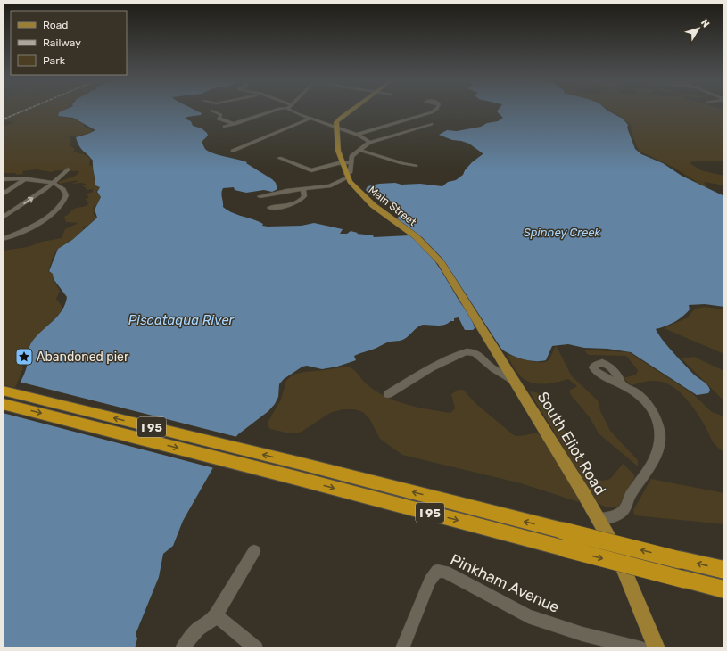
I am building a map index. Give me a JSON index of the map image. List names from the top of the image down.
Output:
{
  "streets": {
    "highway": ["I 95"],
    "main road": ["Main Street", "South Eliot Road"],
    "street": ["Pinkham Avenue"]
  },
  "crossings": [
    ["Main Street", "South Eliot Road"]
  ],
  "water": ["Spinney Creek", "Piscataqua River"],
  "places": {
    "place": ["Abandoned pier"]
  },
  "legend": ["Road", "Railway", "Park"],
  "north": "top right"
}
